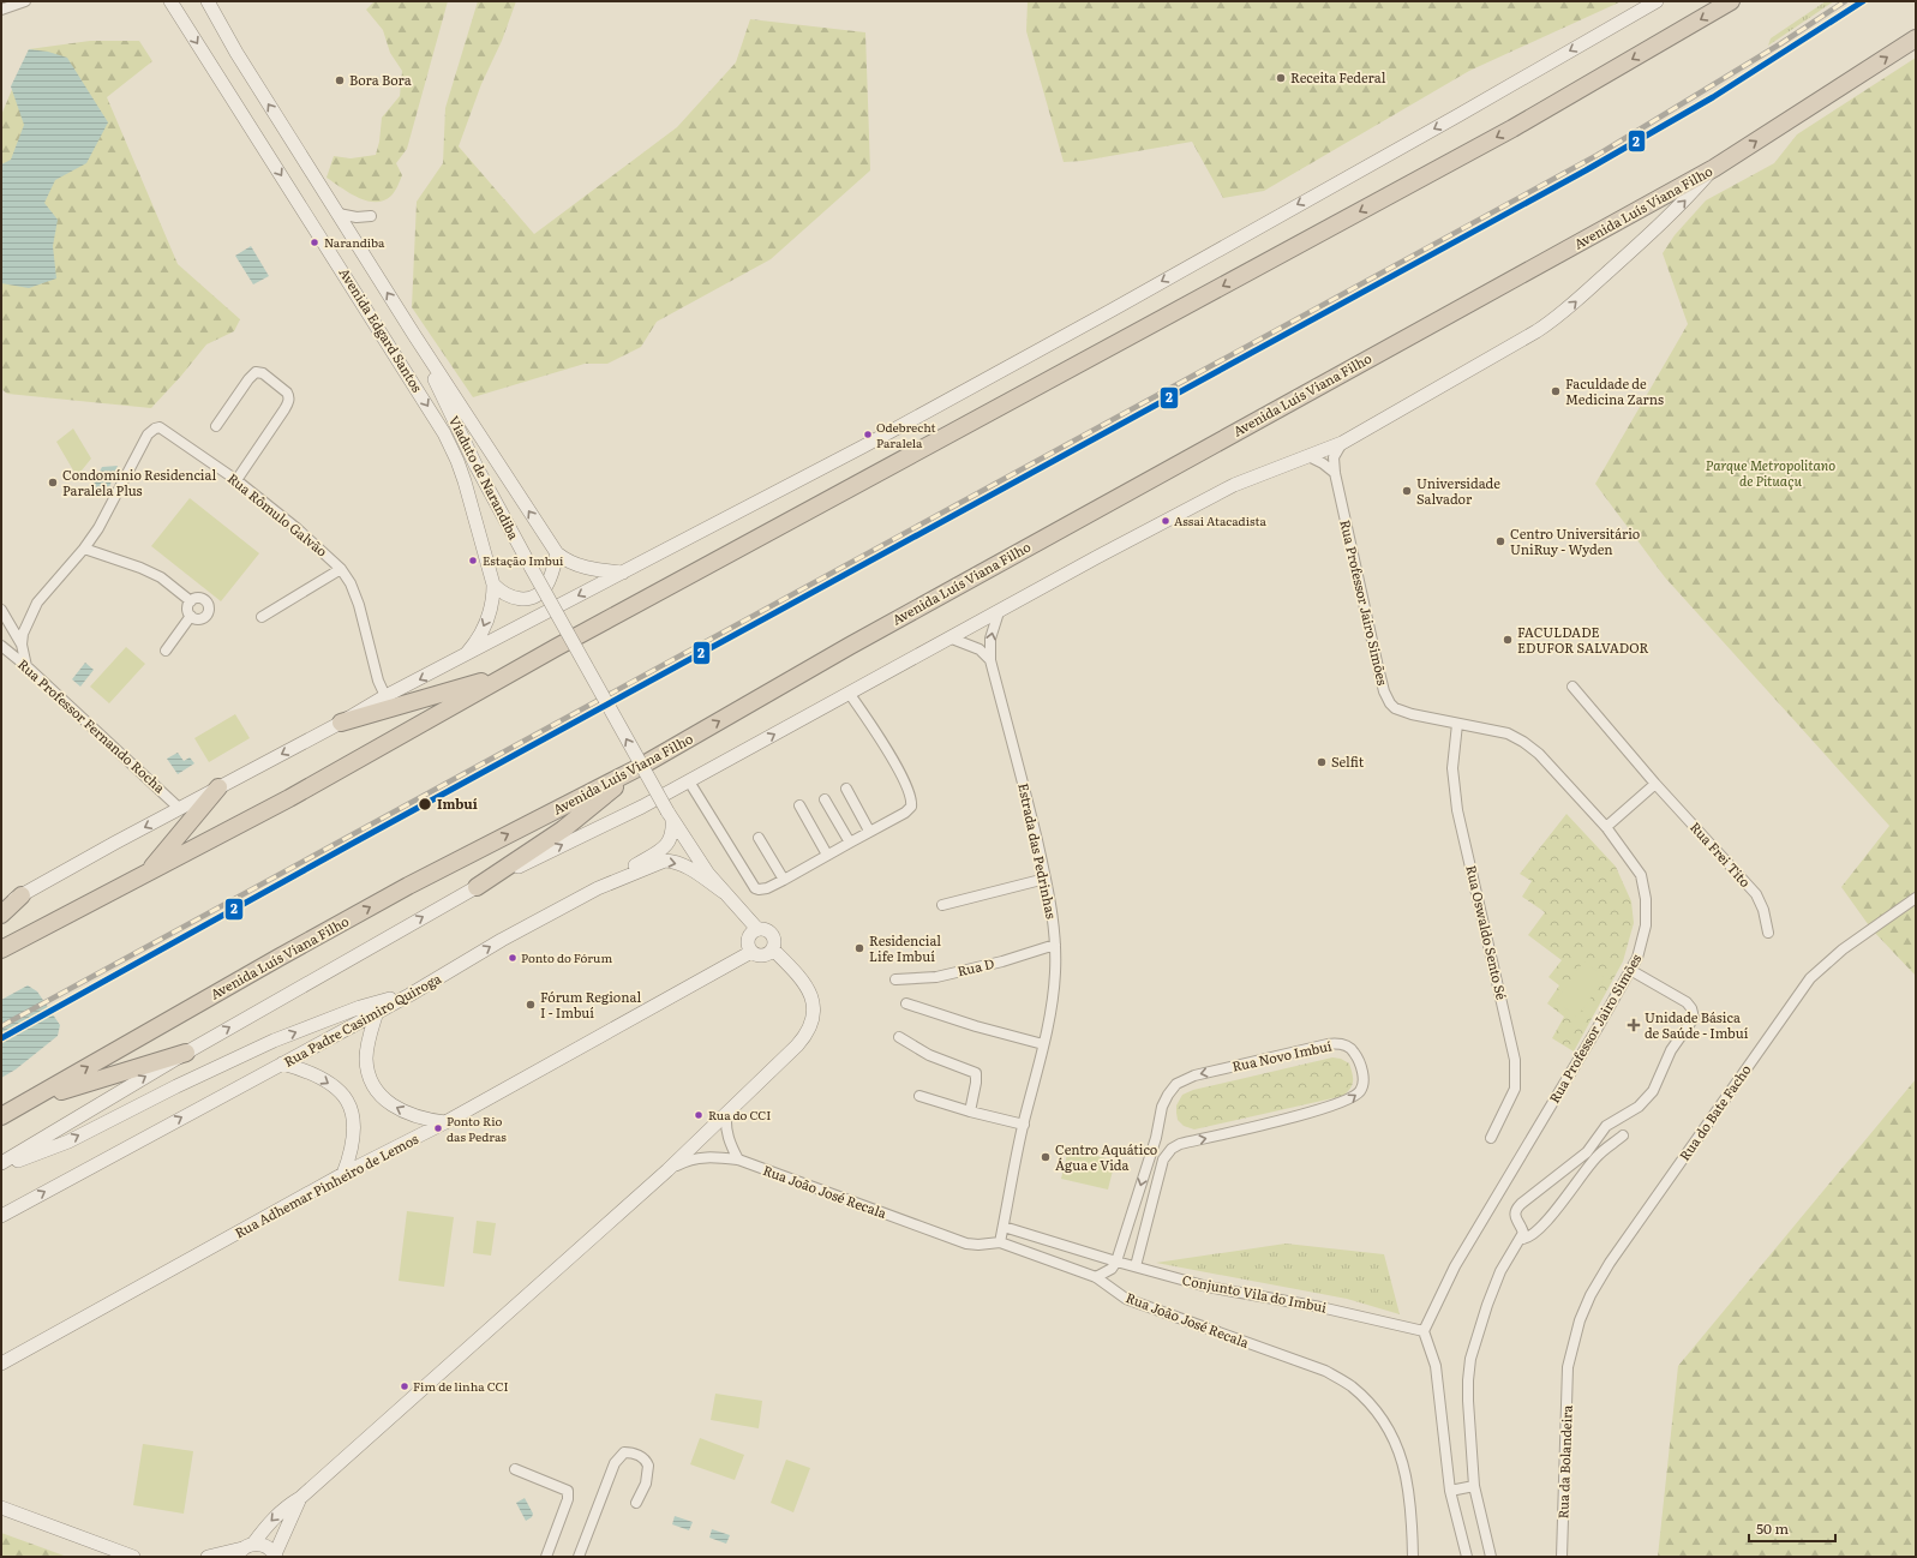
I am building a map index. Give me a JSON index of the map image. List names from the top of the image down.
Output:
{
  "streets": {
    "highway": ["Avenida Luís Viana Filho"],
    "main road": [
      "Avenida Edgard Santos",
      "Viaduto de Narandiba",
      "Rua Padre Casimiro Quiroga",
      "Rua Adhemar Pinheiro de Lemos"
    ],
    "street": [
      "Rua Rômulo Galvão",
      "Rua Professor Jairo Simões",
      "Rua Professor Fernando Rocha",
      "Estrada das Pedrinhas",
      "Rua Frei Tito",
      "Rua Oswaldo Sento Sé",
      "Rua D",
      "Rua Novo Imbuí",
      "Rua do Bate Facho",
      "Rua João José Recala",
      "Conjunto Vila do Imbui",
      "Rua da Bolandeira"
    ]
  },
  "crossings": [
    ["Avenida Luís Viana Filho", "Rua Professor Jairo Simões"],
    ["Avenida Luís Viana Filho", "Estrada das Pedrinhas"],
    ["Avenida Edgard Santos", "Viaduto de Narandiba"],
    ["Viaduto de Narandiba", "Rua Padre Casimiro Quiroga"],
    ["Rua Professor Jairo Simões", "Rua Oswaldo Sento Sé"],
    ["Rua Professor Jairo Simões", "Conjunto Vila do Imbui"],
    ["Estrada das Pedrinhas", "Rua D"],
    ["Estrada das Pedrinhas", "Rua João José Recala"],
    ["Estrada das Pedrinhas", "Conjunto Vila do Imbui"],
    ["Rua Padre Casimiro Quiroga", "Rua Adhemar Pinheiro de Lemos"],
    ["Rua Novo Imbuí", "Conjunto Vila do Imbui"],
    ["Rua do Bate Facho", "Rua da Bolandeira"]
  ],
  "one_way": ["Viaduto de Narandiba"],
  "parks": ["Parque Metropolitano de Pituaçu"],
  "places": {
    "other": [
      "Receita Federal",
      "Bora Bora",
      "Narandiba",
      "Faculdade de Medicina Zarns",
      "Odebrecht Paralela",
      "Condomínio Residencial Paralela Plus",
      "Universidade Salvador",
      "Assai Atacadista",
      "Centro Universitário UniRuy - Wyden",
      "Estação Imbuí",
      "FACULDADE EDUFOR SALVADOR",
      "Selfit",
      "Imbuí",
      "Residencial Life Imbuí",
      "Ponto do Fórum",
      "Fórum Regional I - Imbuí",
      "Rua do CCI",
      "Ponto Rio das Pedras",
      "Centro Aquático Água e Vida",
      "Fim de linha CCI"
    ],
    "health": ["Unidade Básica de Saúde - Imbuí"]
  },
  "lines": ["transit line 2"],
  "scale_bar": "50 m"
}
